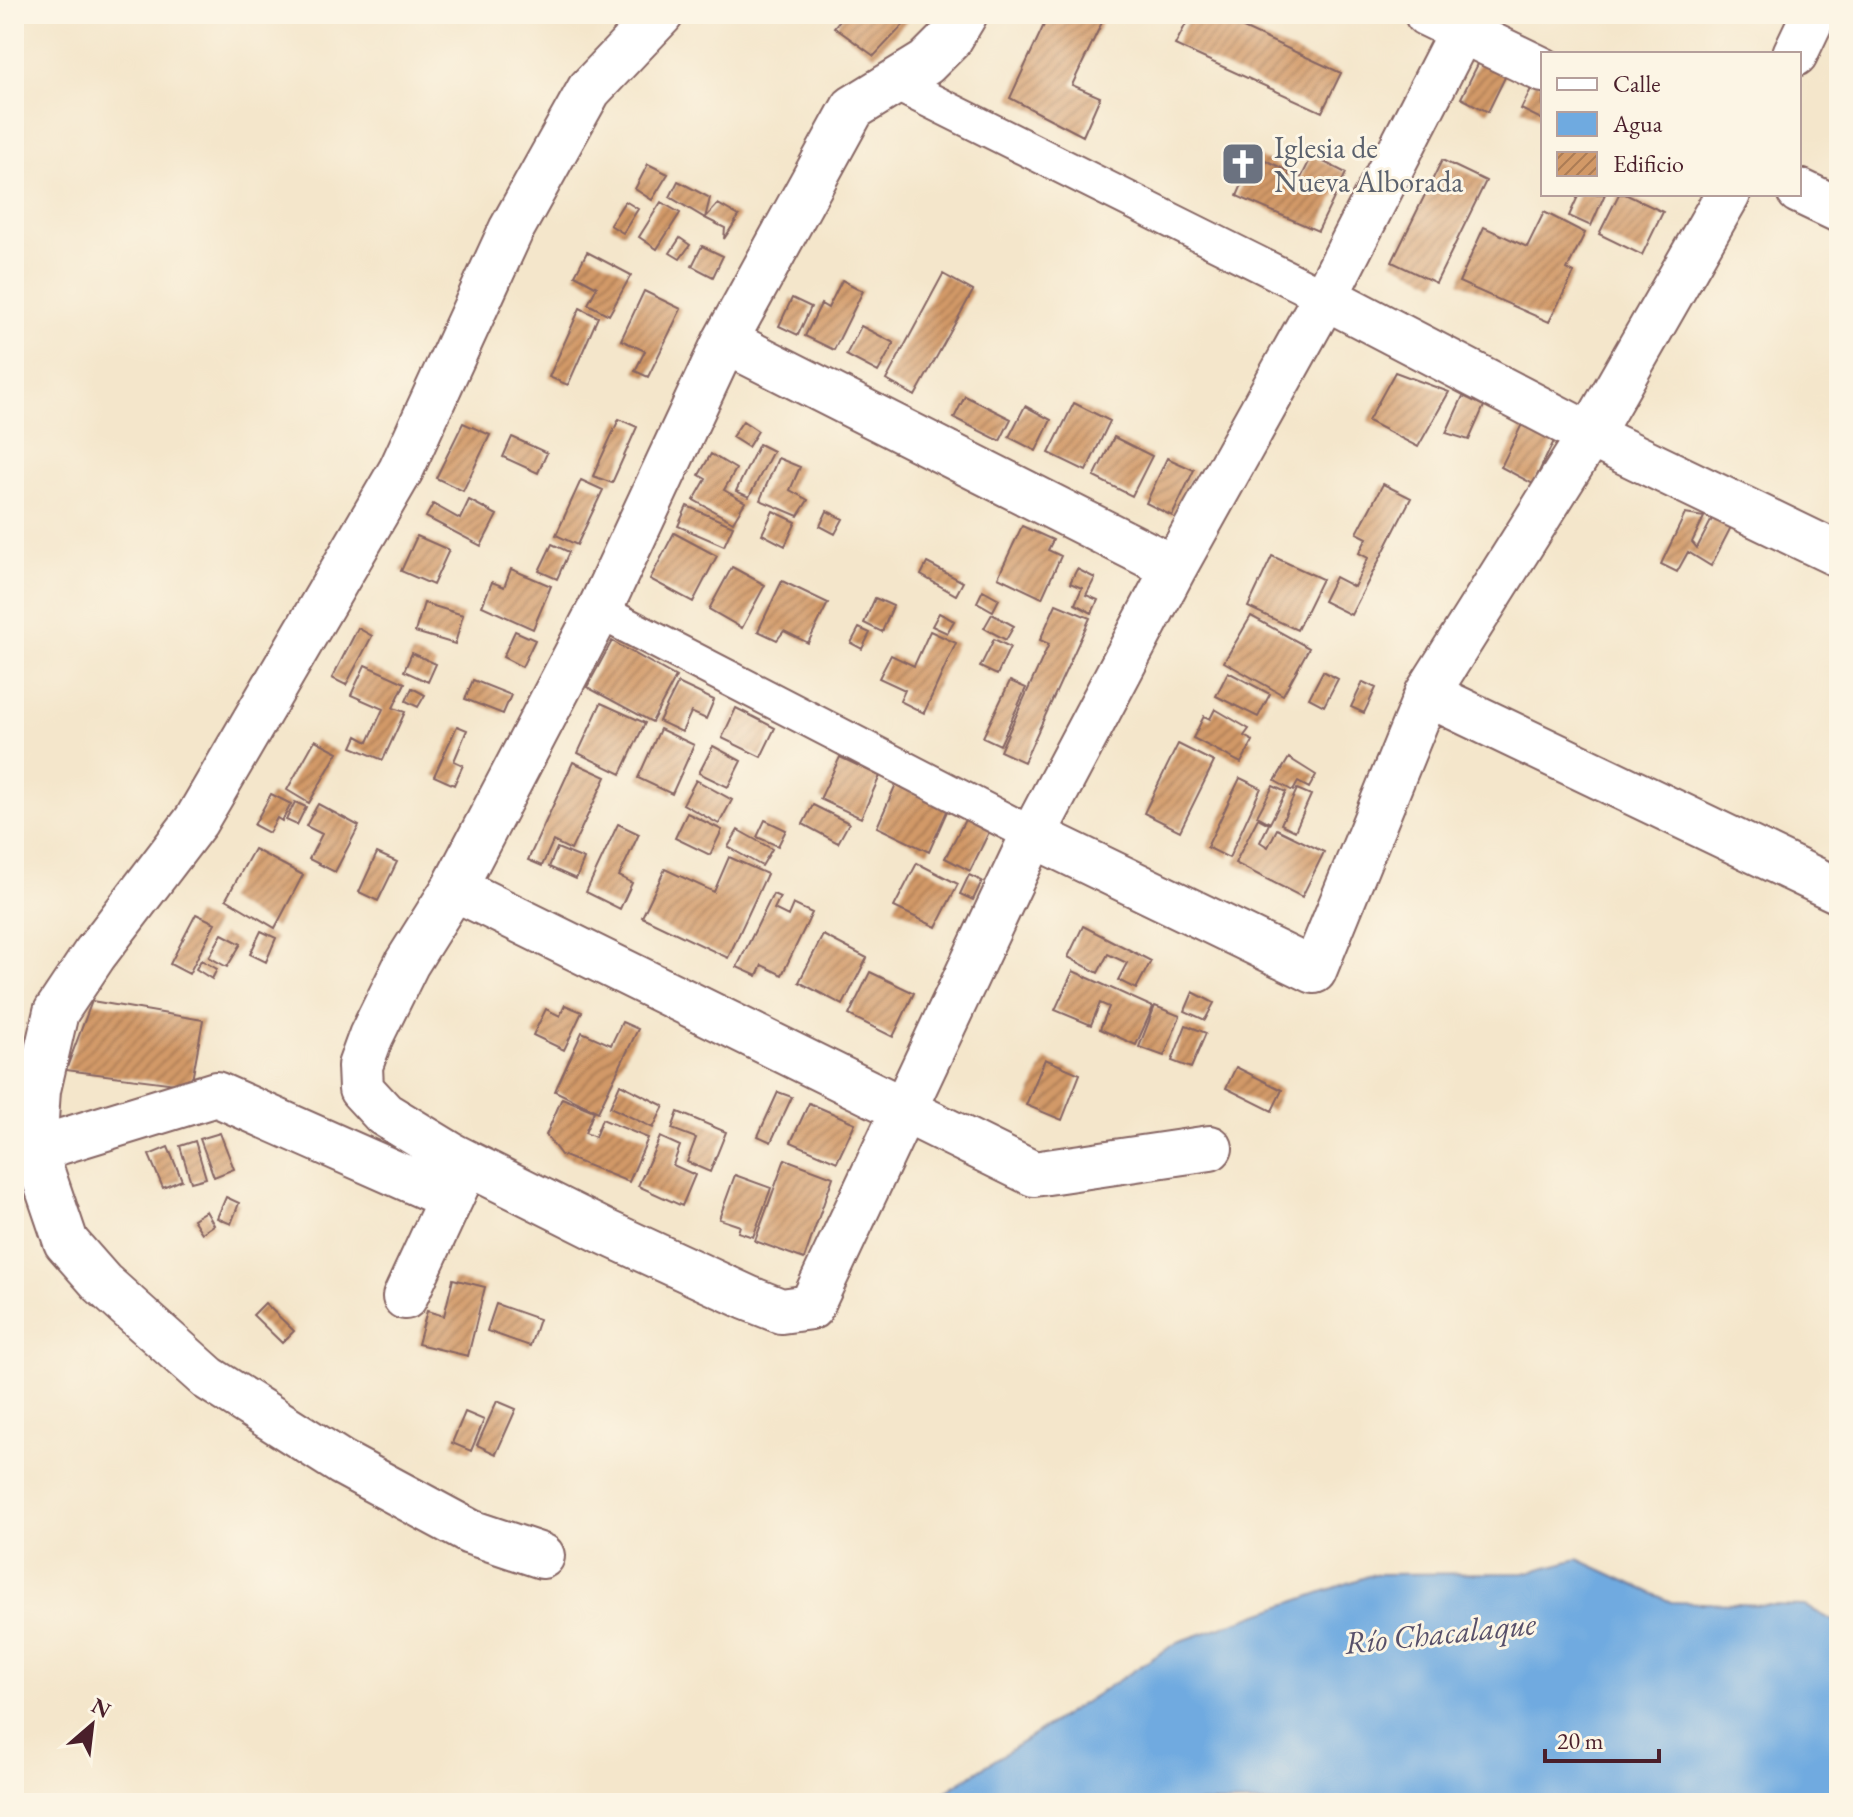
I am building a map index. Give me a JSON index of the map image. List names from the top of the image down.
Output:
{
  "water": ["Río Chacalaque"],
  "places": {
    "church": ["Iglesia de Nueva Alborada"]
  },
  "legend": ["Calle", "Agua", "Edificio"],
  "scale_bar": "20 m",
  "north": "top right"
}
